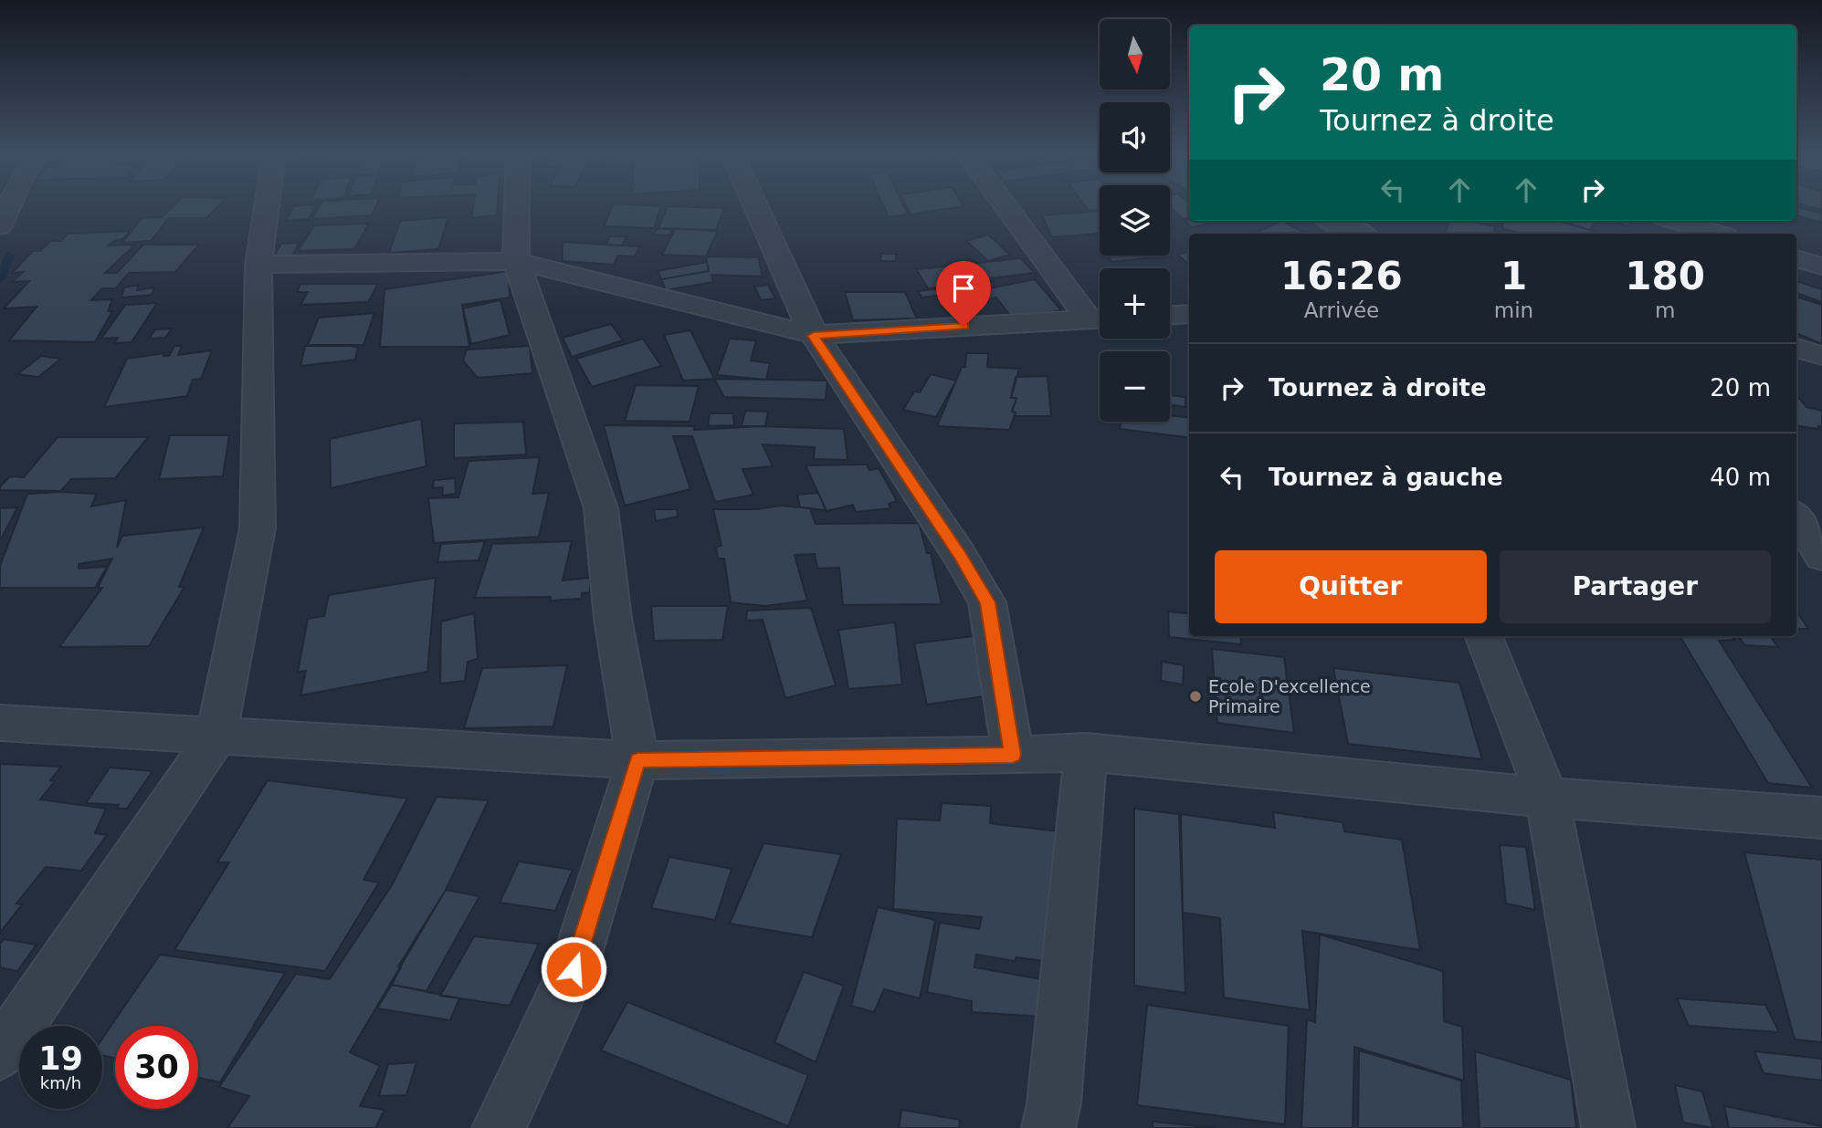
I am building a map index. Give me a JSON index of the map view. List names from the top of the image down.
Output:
{
  "places": ["Ecole D'excellence Primaire"],
  "north": "bottom",
  "page": {
    "map_buttons": ["+", "−"],
    "turn": ["20 m", "Tournez à droite"],
    "eta": [
      "16:26",
      "Arrivée",
      "1",
      "min",
      "180",
      "m"
    ],
    "list": [
      {
        "name": "Tournez à droite",
        "value": "20 m"
      },
      {
        "name": "Tournez à gauche",
        "value": "40 m"
      }
    ],
    "buttons": ["Quitter", "Partager"],
    "speed": "19 km/h",
    "limit": "30"
  }
}
